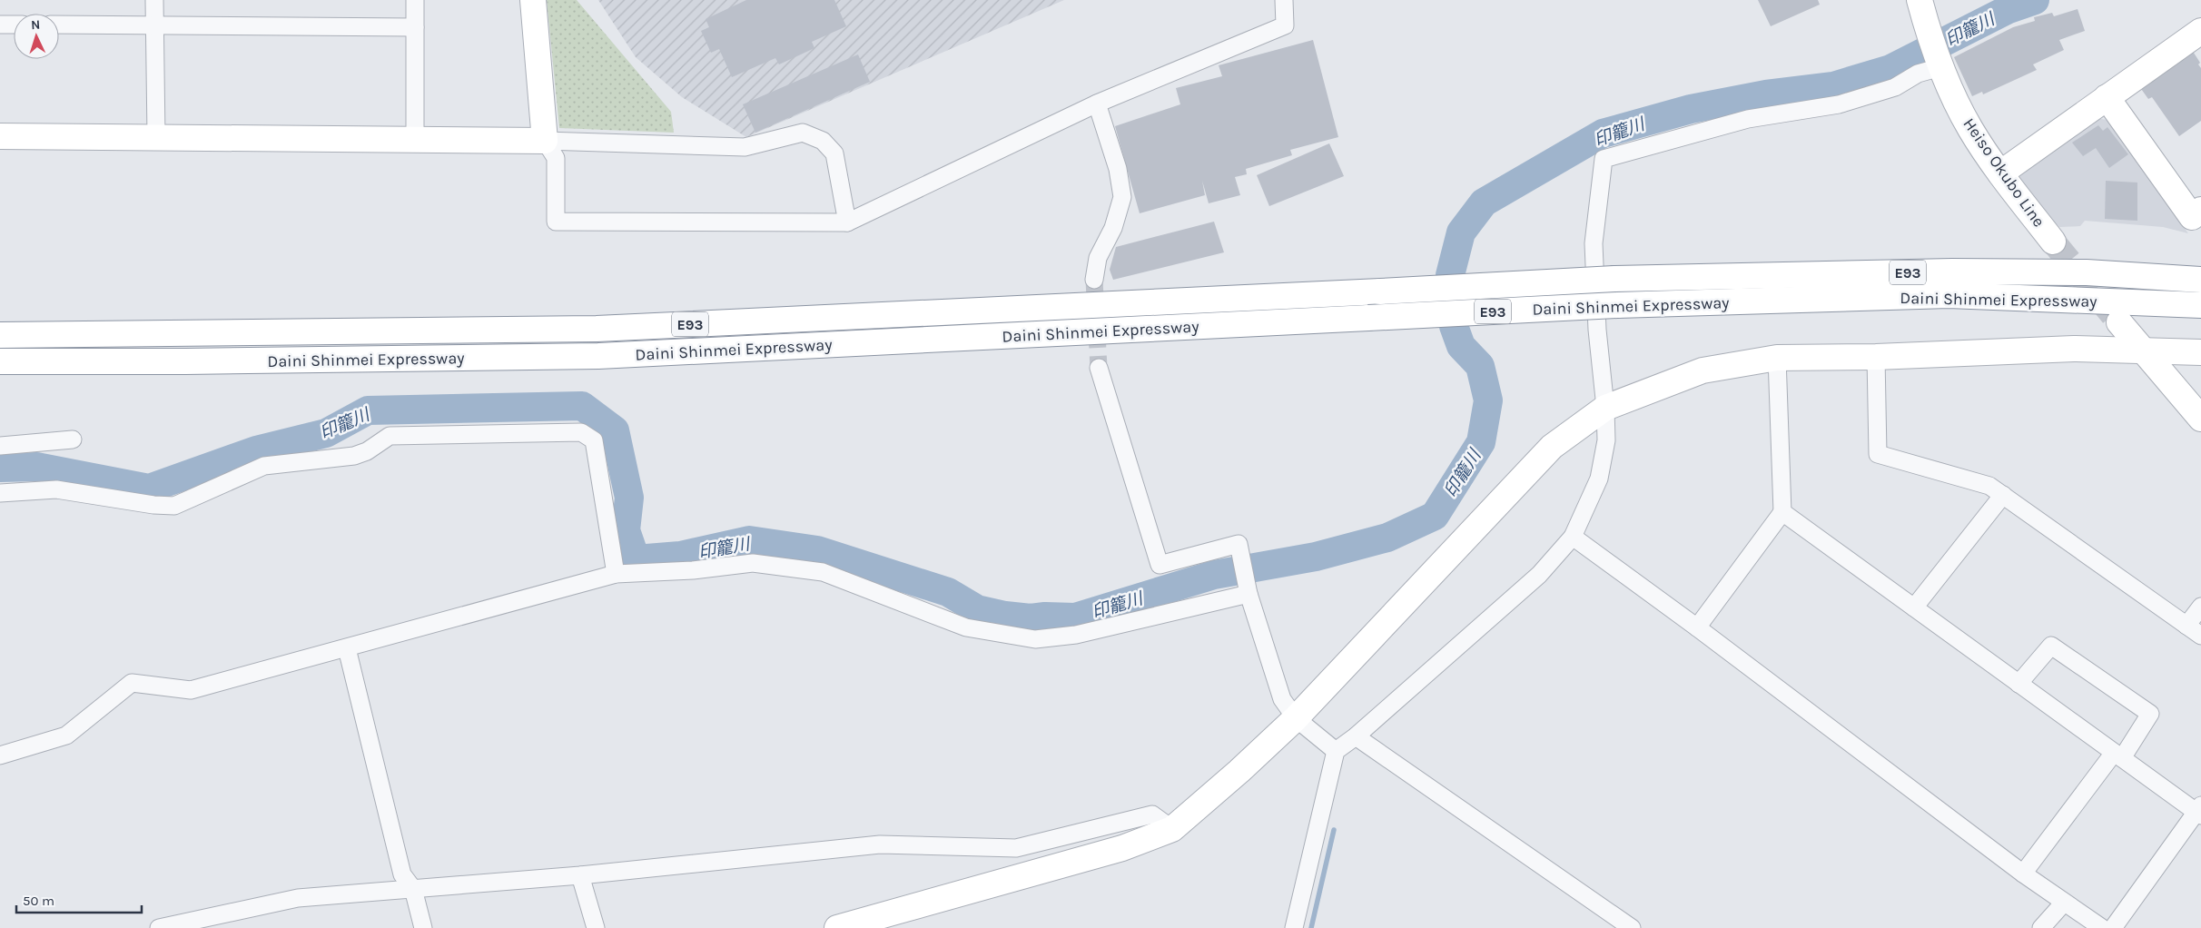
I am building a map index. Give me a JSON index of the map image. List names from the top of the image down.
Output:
{
  "streets": {
    "main road": ["Heiso Okubo Line", "E93", "Daini Shinmei Expressway"]
  },
  "water": ["印籠川"],
  "scale_bar": "50 m",
  "north": "top"
}
